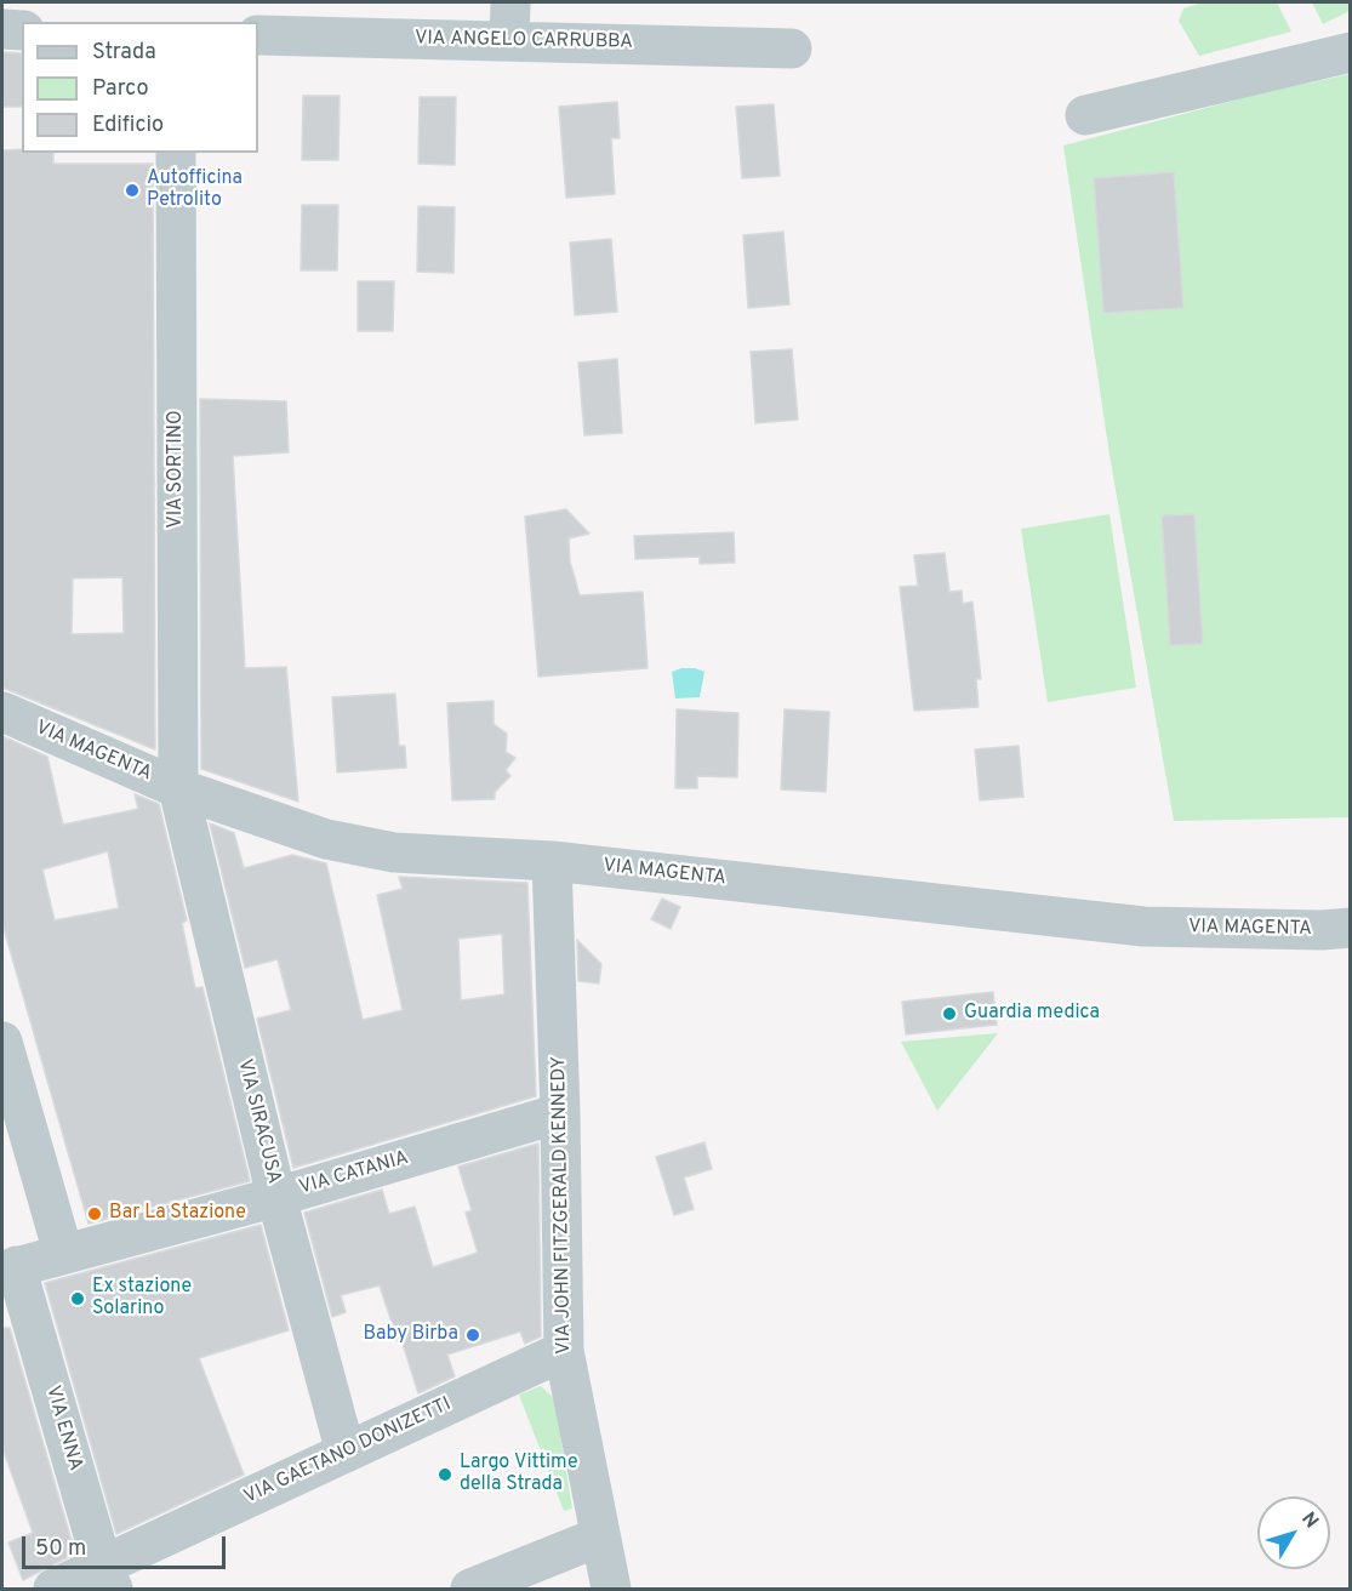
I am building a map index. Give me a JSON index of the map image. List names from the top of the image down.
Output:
{
  "streets": {
    "street": [
      "VIA ANGELO CARRUBBA",
      "VIA SORTINO",
      "VIA MAGENTA",
      "VIA SIRACUSA",
      "VIA CATANIA",
      "VIA JOHN FITZGERALD KENNEDY",
      "VIA ENNA",
      "VIA GAETANO DONIZETTI"
    ]
  },
  "crossings": [
    ["VIA SORTINO", "VIA MAGENTA"],
    ["VIA SORTINO", "VIA SIRACUSA"],
    ["VIA MAGENTA", "VIA SIRACUSA"],
    ["VIA MAGENTA", "VIA JOHN FITZGERALD KENNEDY"],
    ["VIA SIRACUSA", "VIA CATANIA"],
    ["VIA SIRACUSA", "VIA GAETANO DONIZETTI"],
    ["VIA CATANIA", "VIA JOHN FITZGERALD KENNEDY"],
    ["VIA CATANIA", "VIA ENNA"],
    ["VIA JOHN FITZGERALD KENNEDY", "VIA GAETANO DONIZETTI"],
    ["VIA ENNA", "VIA GAETANO DONIZETTI"]
  ],
  "places": [
    "Autofficina Petrolito",
    "Guardia medica",
    "Bar La Stazione",
    "Ex stazione Solarino",
    "Baby Birba",
    "Largo Vittime della Strada"
  ],
  "legend": ["Strada", "Parco", "Edificio"],
  "scale_bar": "50 m",
  "north": "top right"
}
